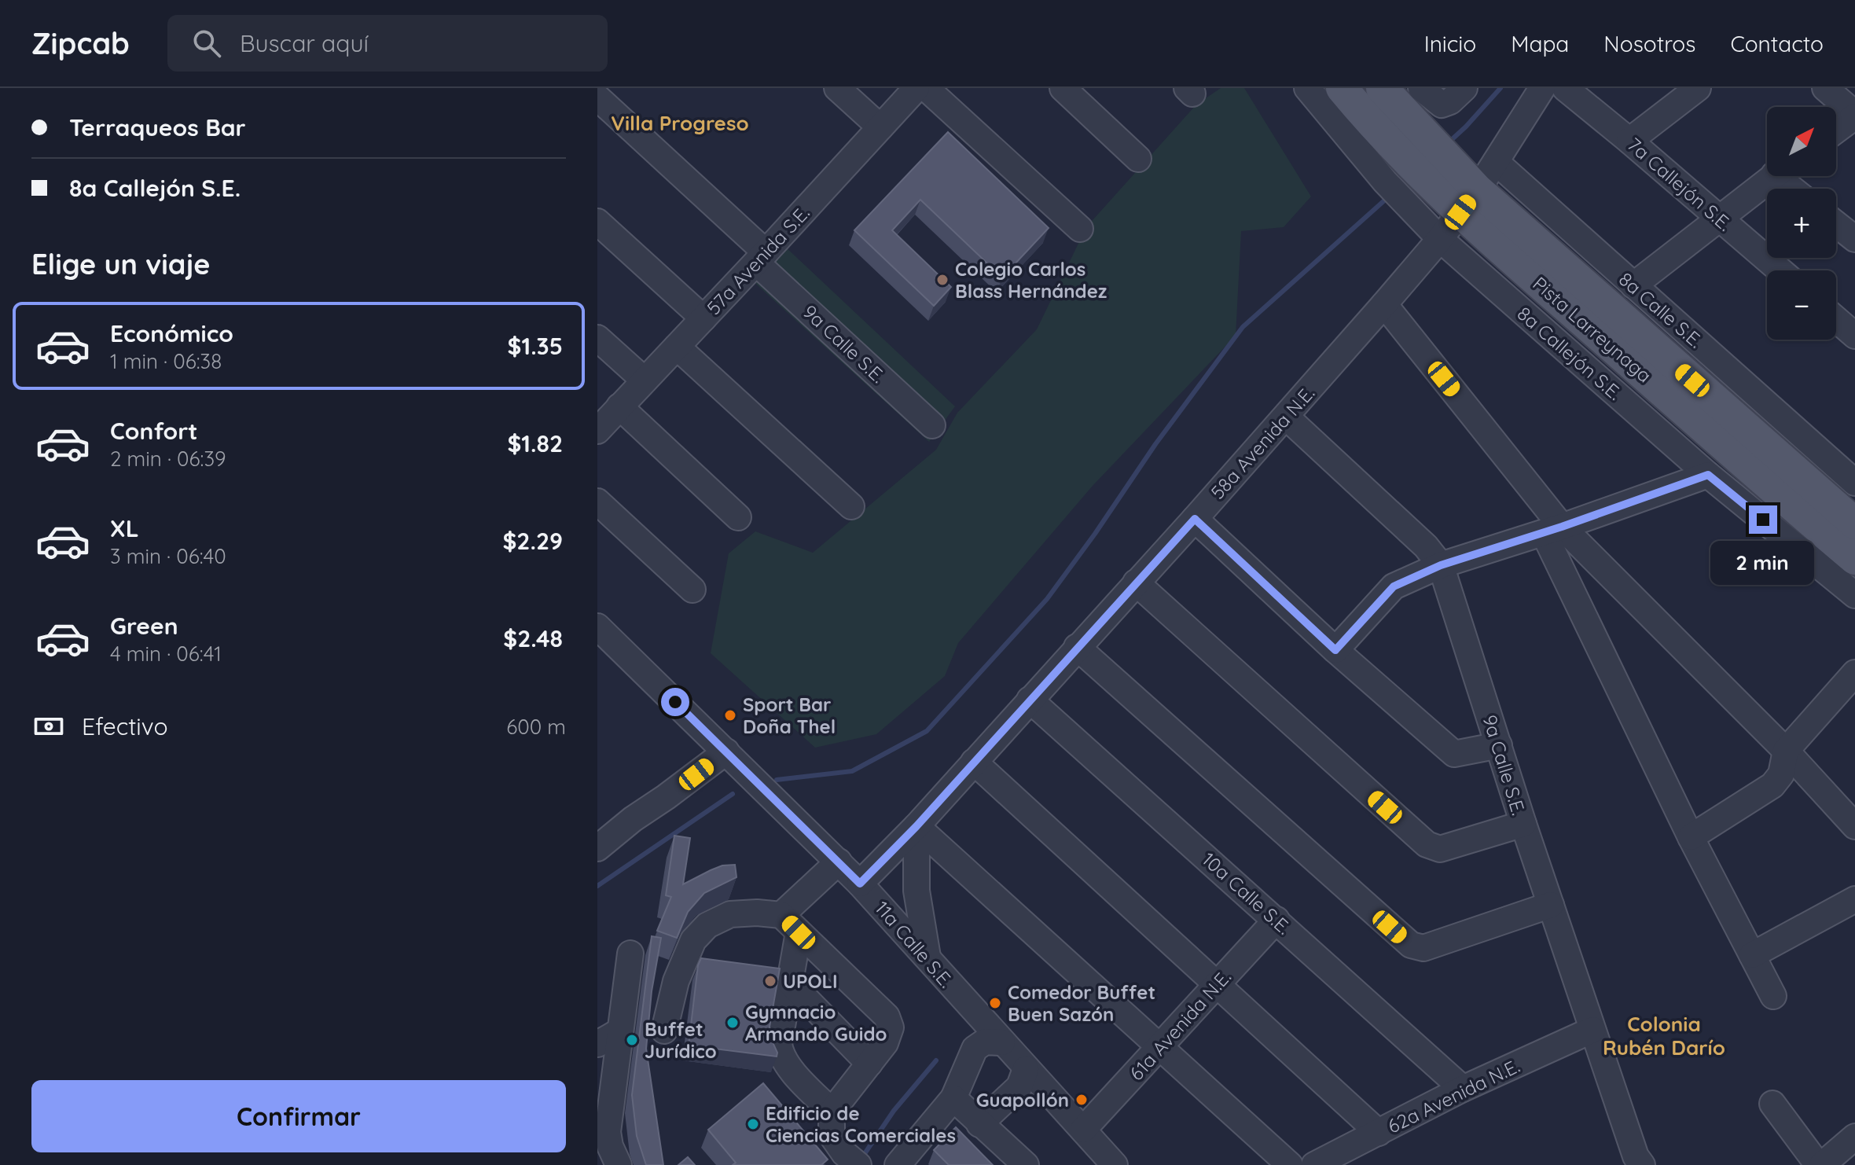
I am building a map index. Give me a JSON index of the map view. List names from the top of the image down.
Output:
{
  "streets": {
    "main road": ["Pista Larreynaga"],
    "street": [
      "7a Callejón S.E.",
      "57a Avenida S.E.",
      "8a Calle S.E.",
      "9a Calle S.E.",
      "8a Callejón S.E.",
      "58a Avenida N.E.",
      "10a Calle S.E.",
      "11a Calle S.E.",
      "61a Avenida N.E.",
      "62a Avenida N.E."
    ]
  },
  "crossings": [
    ["57a Avenida S.E.", "9a Calle S.E."],
    ["Pista Larreynaga", "58a Avenida N.E."],
    ["9a Calle S.E.", "58a Avenida N.E."],
    ["9a Calle S.E.", "62a Avenida N.E."],
    ["8a Callejón S.E.", "58a Avenida N.E."],
    ["58a Avenida N.E.", "10a Calle S.E."],
    ["58a Avenida N.E.", "11a Calle S.E."],
    ["10a Calle S.E.", "61a Avenida N.E."],
    ["10a Calle S.E.", "62a Avenida N.E."],
    ["11a Calle S.E.", "61a Avenida N.E."]
  ],
  "districts": ["Villa Progreso", "Colonia Rubén Darío"],
  "places": [
    "Colegio Carlos Blass Hernández",
    "Sport Bar Doña Thel",
    "UPOLI",
    "Comedor Buffet Buen Sazón",
    "Gymnacio Armando Guido",
    "Buffet Jurídico",
    "Guapollón",
    "Edificio de Ciencias Comerciales"
  ],
  "north": "top right",
  "page": {
    "header": "Zipcab",
    "search": "Buscar aquí",
    "nav": [
      "Inicio",
      "Mapa",
      "Nosotros",
      "Contacto"
    ],
    "banner": ["Terraqueos Bar", "8a Callejón S.E."],
    "map_buttons": ["+", "−"],
    "heading": "Elige un viaje",
    "list": [
      {
        "name": "Económico",
        "note": "1 min · 06:38",
        "value": "$1.35"
      },
      {
        "name": "Confort",
        "note": "2 min · 06:39",
        "value": "$1.82"
      },
      {
        "name": "XL",
        "note": "3 min · 06:40",
        "value": "$2.29"
      },
      {
        "name": "Green",
        "note": "4 min · 06:41",
        "value": "$2.48"
      }
    ],
    "bubble": "2 min",
    "pay": ["Efectivo", "600 m"],
    "buttons": "Confirmar"
  }
}
